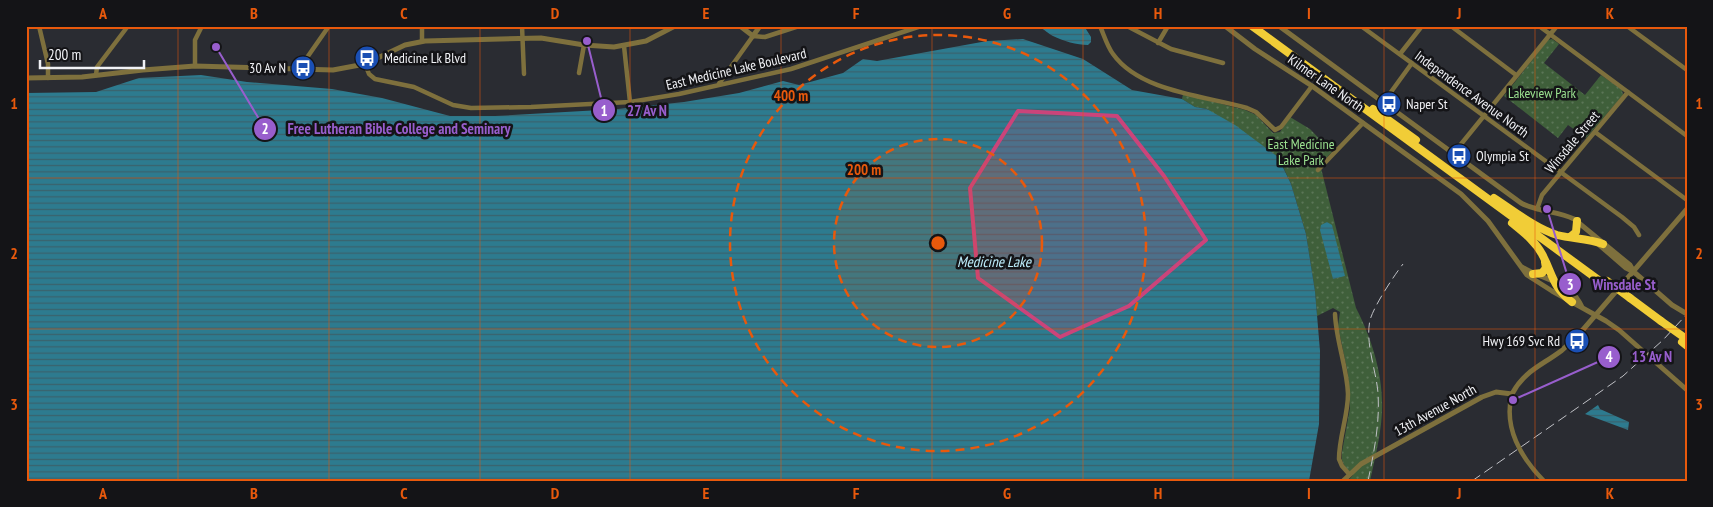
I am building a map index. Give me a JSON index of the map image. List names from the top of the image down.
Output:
{
  "streets": {
    "street": [
      "East Medicine Lake Boulevard",
      "Kilmer Lane North",
      "Independence Avenue North",
      "Winsdale Street",
      "13th Avenue North"
    ]
  },
  "crossings": [
    ["Independence Avenue North", "Winsdale Street"]
  ],
  "water": ["Medicine Lake"],
  "parks": ["Lakeview Park", "East Medicine Lake Park"],
  "places": {
    "other": [
      "27 Av N",
      "Free Lutheran Bible College and Seminary",
      "Winsdale St",
      "13 Av N"
    ],
    "bus stop": [
      "Medicine Lk Blvd",
      "30 Av N",
      "Naper St",
      "Olympia St",
      "Hwy 169 Svc Rd"
    ]
  },
  "scale_bar": "200 m",
  "grid": {
    "columns": [
      "A",
      "B",
      "C",
      "D",
      "E",
      "F",
      "G",
      "H",
      "I",
      "J",
      "K"
    ],
    "rows": ["1", "2", "3"]
  },
  "rings": ["400 m", "200 m"]
}
